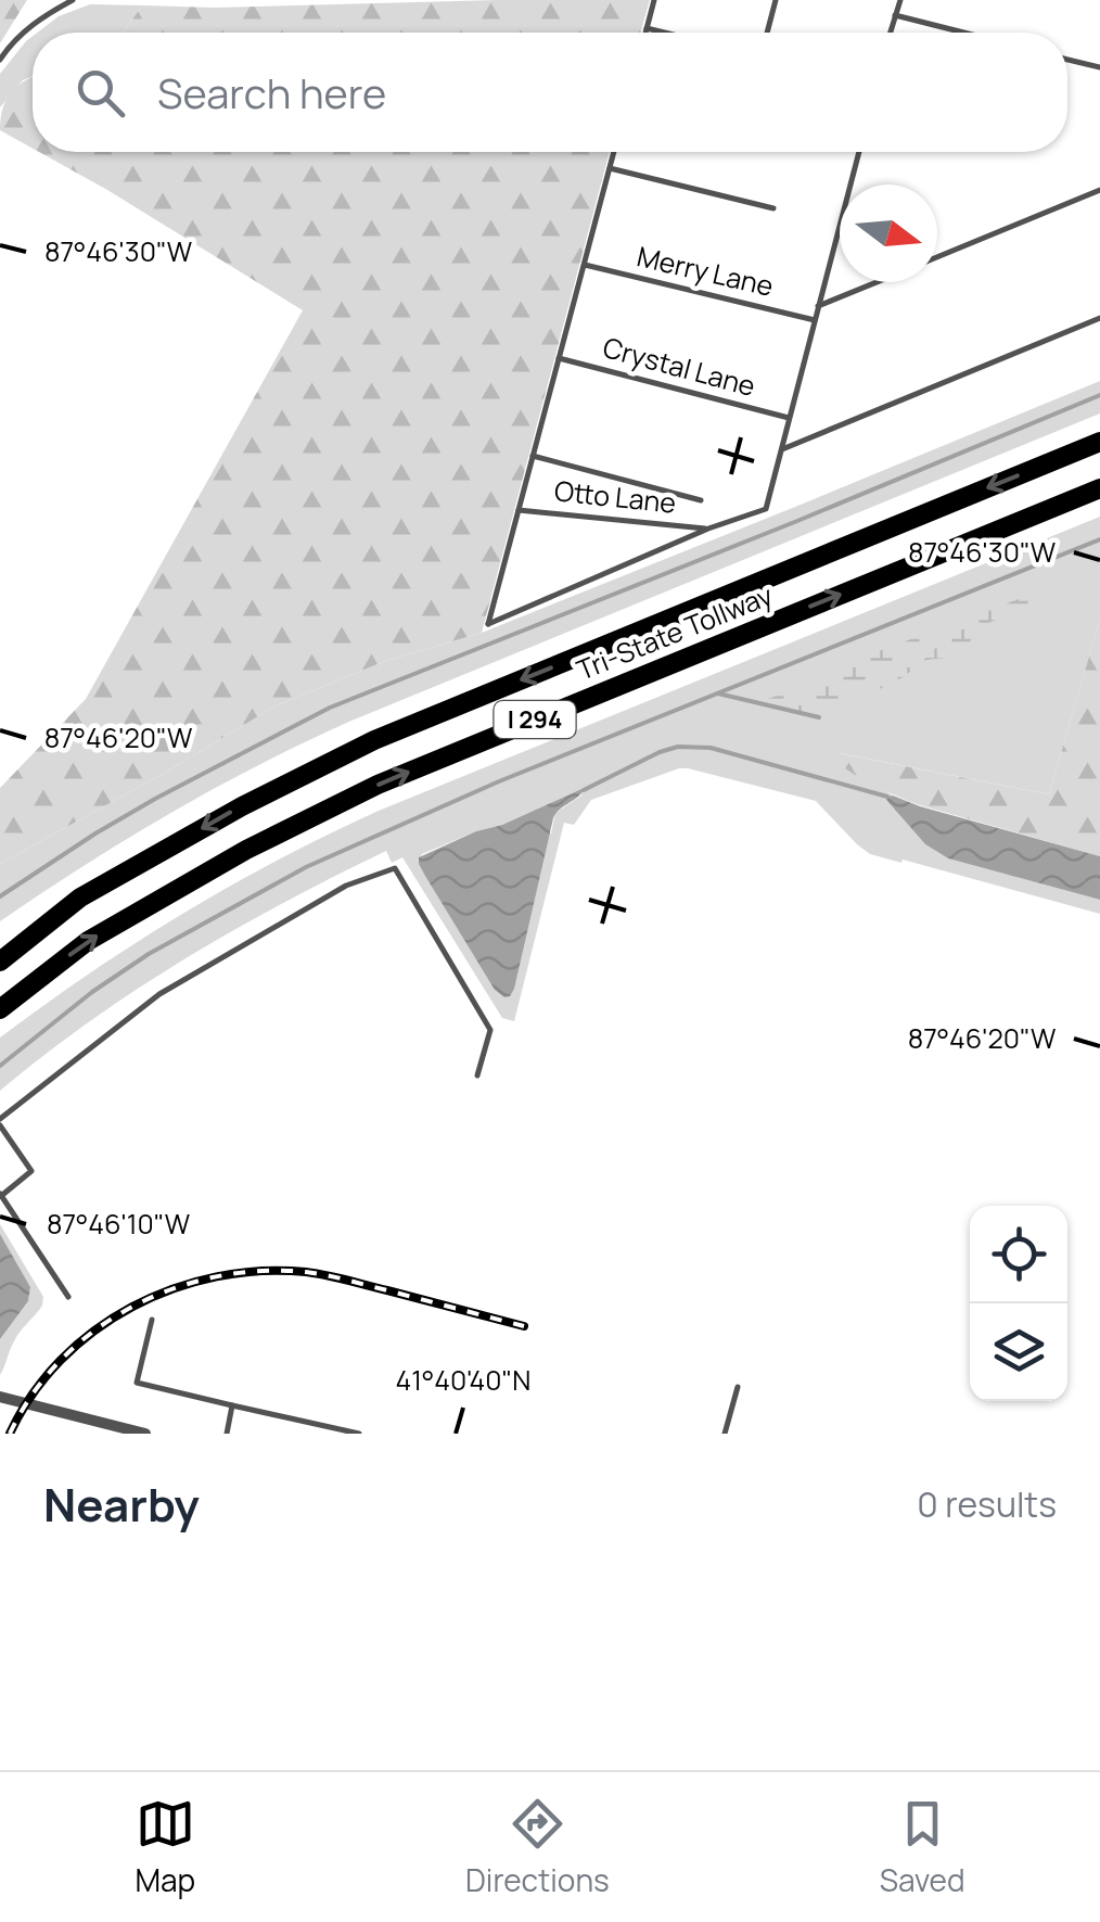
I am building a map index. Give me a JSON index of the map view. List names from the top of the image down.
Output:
{
  "streets": {
    "highway": ["Tri-State Tollway", "I 294"],
    "lane": ["Merry Lane", "Crystal Lane", "Otto Lane"]
  },
  "north": "right",
  "page": {
    "search": "Search here",
    "heading": ["Nearby", "0 results"],
    "nav": ["Map", "Directions", "Saved"]
  },
  "coordinates": [
    "87°46'30\"W",
    "87°46'20\"W",
    "87°46'10\"W",
    "41°40'40\"N"
  ]
}
